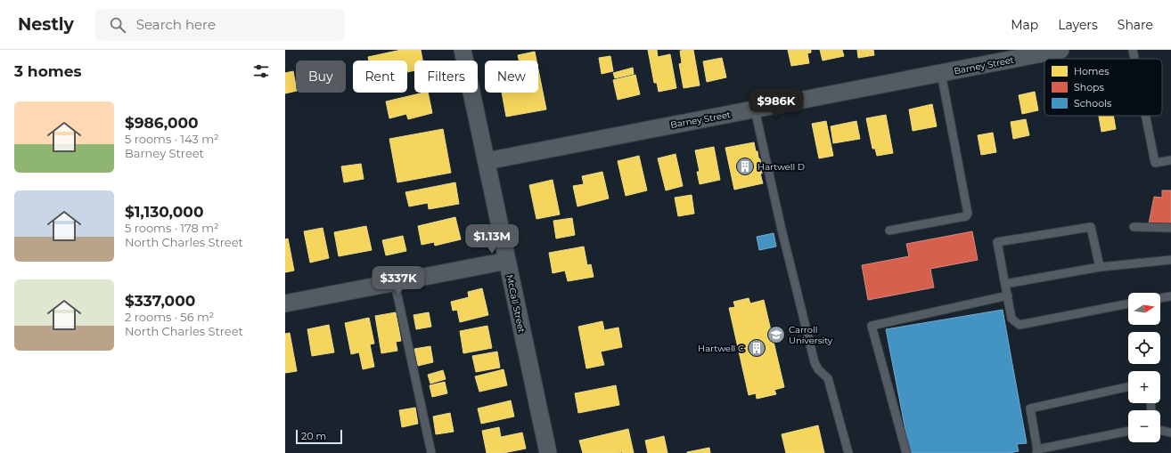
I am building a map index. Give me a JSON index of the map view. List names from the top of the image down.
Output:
{
  "streets": {
    "street": ["Barney Street", "McCall Street"]
  },
  "crossings": [
    ["Barney Street", "McCall Street"]
  ],
  "places": {
    "building": ["Hartwell D", "Hartwell C"],
    "school or university": ["Carroll University"]
  },
  "legend": ["Homes", "Shops", "Schools"],
  "scale_bar": "20 m",
  "north": "right",
  "page": {
    "header": "Nestly",
    "search": "Search here",
    "nav": ["Map", "Layers", "Share"],
    "heading": "3 homes",
    "chip": [
      "Buy",
      "Rent",
      "Filters",
      "New"
    ],
    "price": ["$986K", "$1.13M", "$337K"],
    "list": [
      {
        "name": "$986,000",
        "note": "5 rooms · 143 m² · Barney Street"
      },
      {
        "name": "$1,130,000",
        "note": "5 rooms · 178 m² · North Charles Street"
      },
      {
        "name": "$337,000",
        "note": "2 rooms · 56 m² · North Charles Street"
      }
    ],
    "map_buttons": ["+", "−"],
    "scale": "20 m"
  }
}
